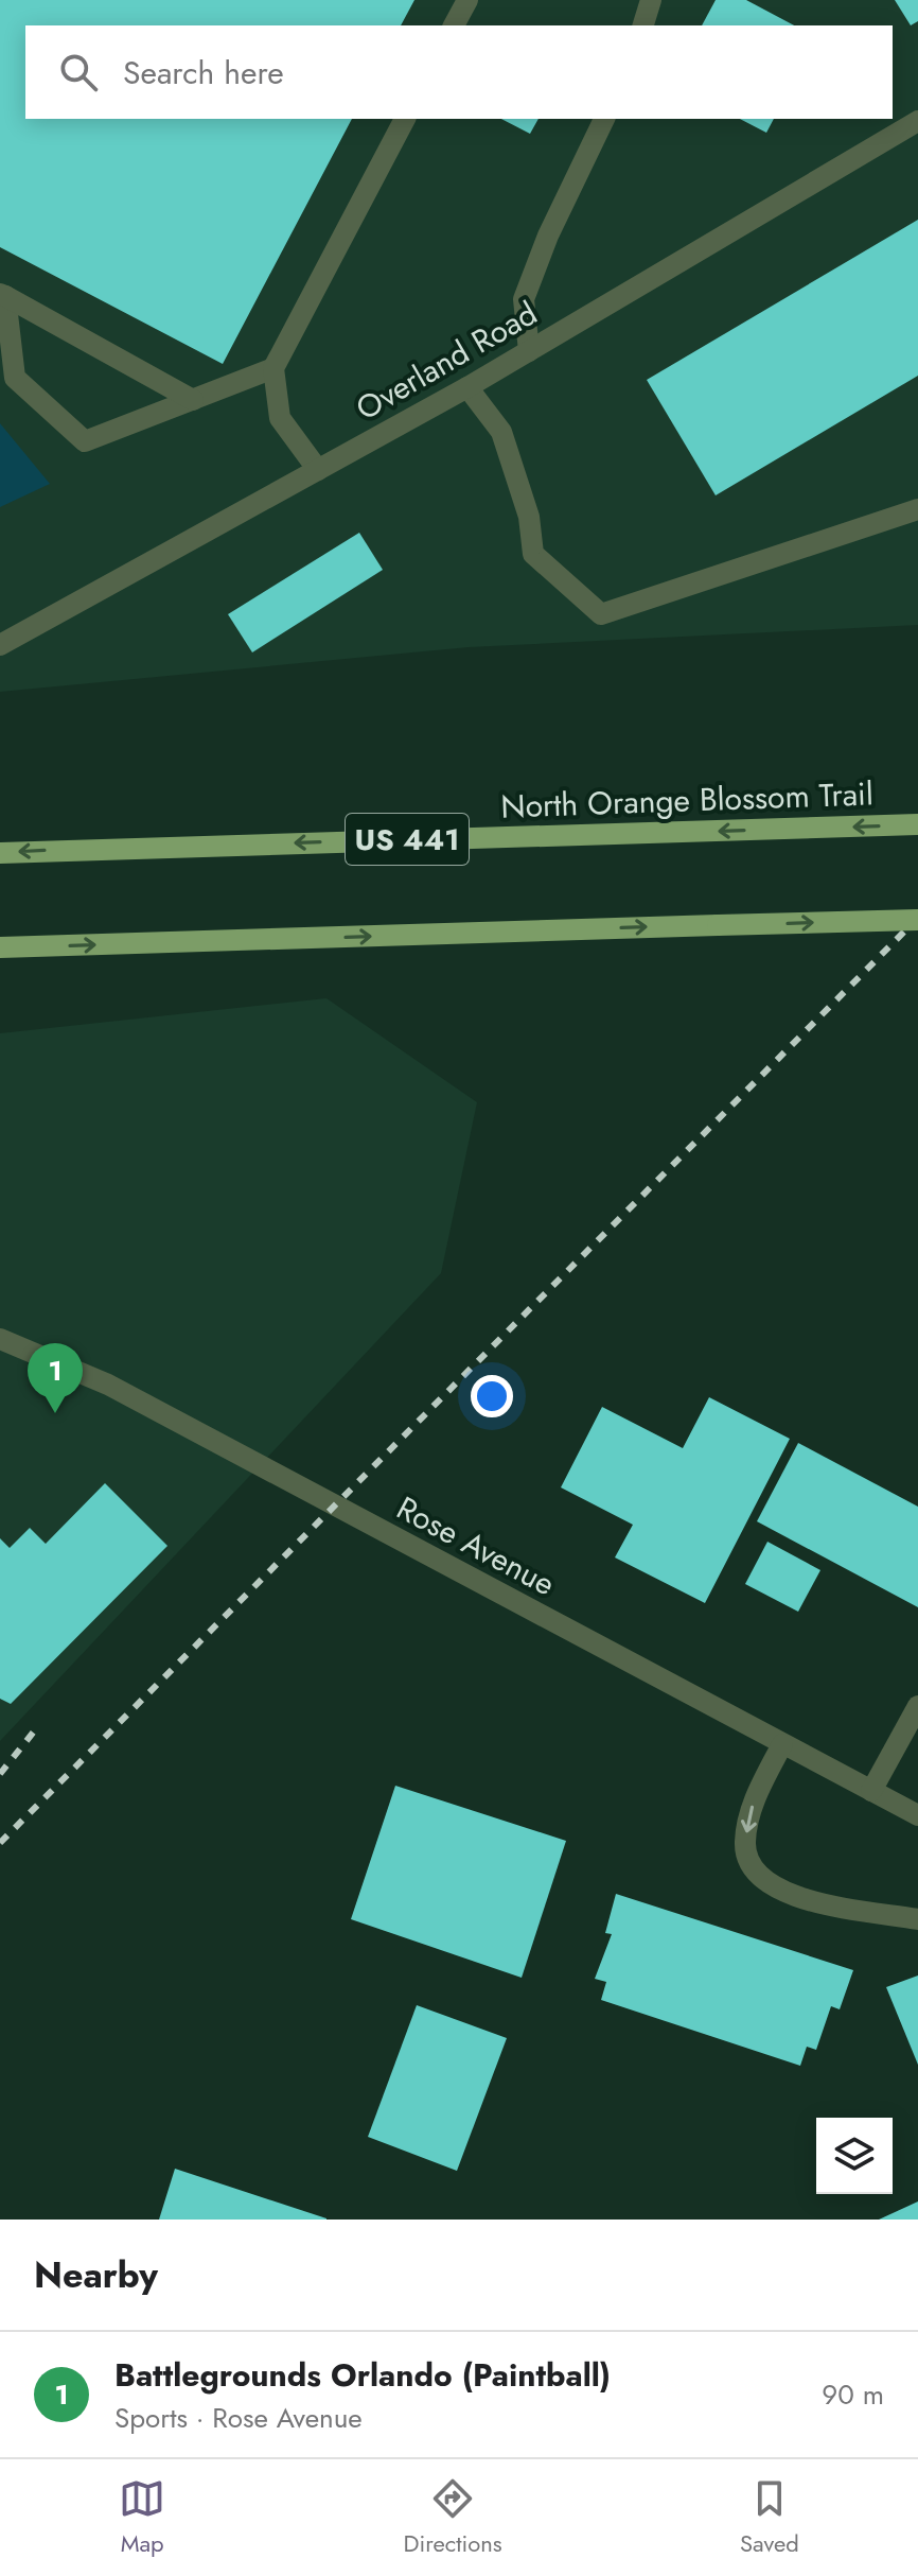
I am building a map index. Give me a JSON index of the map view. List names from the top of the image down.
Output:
{
  "streets": {
    "main road": ["North Orange Blossom Trail", "US 441"],
    "street": ["Overland Road", "Rose Avenue"]
  },
  "page": {
    "search": "Search here",
    "pins": "1",
    "heading": "Nearby",
    "list": [
      {
        "mark": "1",
        "name": "Battlegrounds Orlando (Paintball)",
        "note": "Sports · Rose Avenue",
        "value": "90 m"
      }
    ],
    "nav": ["Map", "Directions", "Saved"]
  }
}
